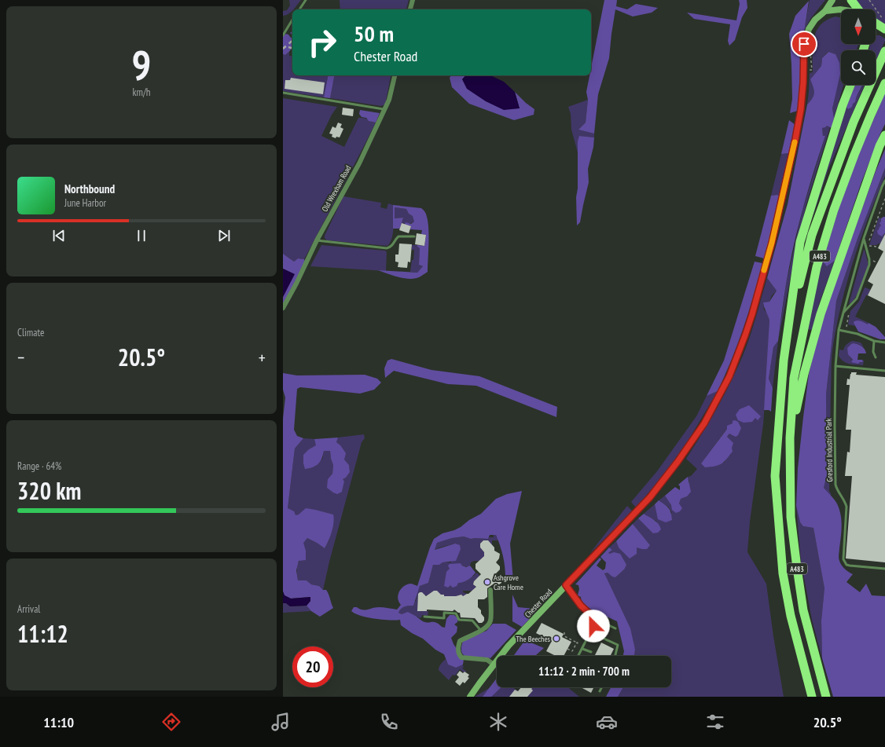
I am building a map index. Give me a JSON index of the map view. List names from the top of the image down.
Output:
{
  "streets": {
    "highway": ["A483"],
    "main road": ["Chester Road"],
    "street": ["Old Wrexham Road"],
    "lane": ["Gresford Industrial Park"]
  },
  "places": ["Ashgrove Care Home", "The Beeches"],
  "north": "bottom",
  "page": {
    "tile": [
      ["9", "km/h"],
      "Climate",
      ["Range · 64%", "320 km"],
      ["Arrival", "11:12"]
    ],
    "turn": ["50 m", "Chester Road"],
    "song": ["Northbound", "June Harbor"],
    "heat": ["−", "20.5°", "+"],
    "limit": "20",
    "trip": "11:12 · 2 min · 700 m",
    "tabs": ["11:10", "20.5°"]
  }
}
